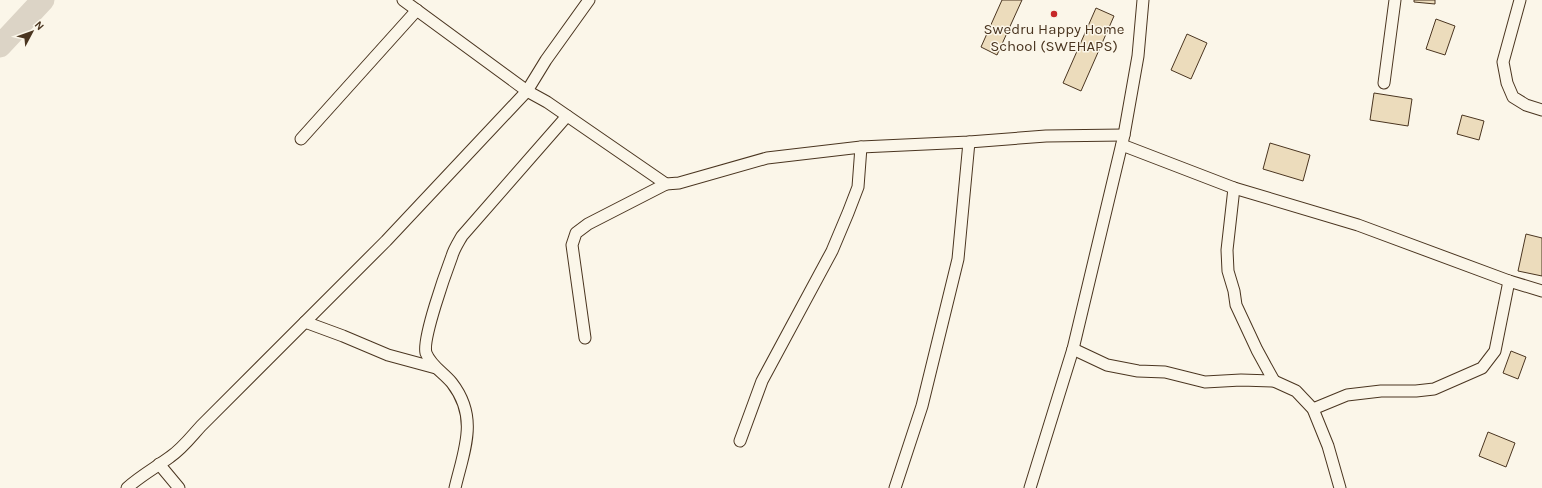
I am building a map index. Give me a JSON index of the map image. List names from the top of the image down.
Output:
{
  "places": ["Swedru Happy Home School (SWEHAPS)"],
  "north": "top right"
}
